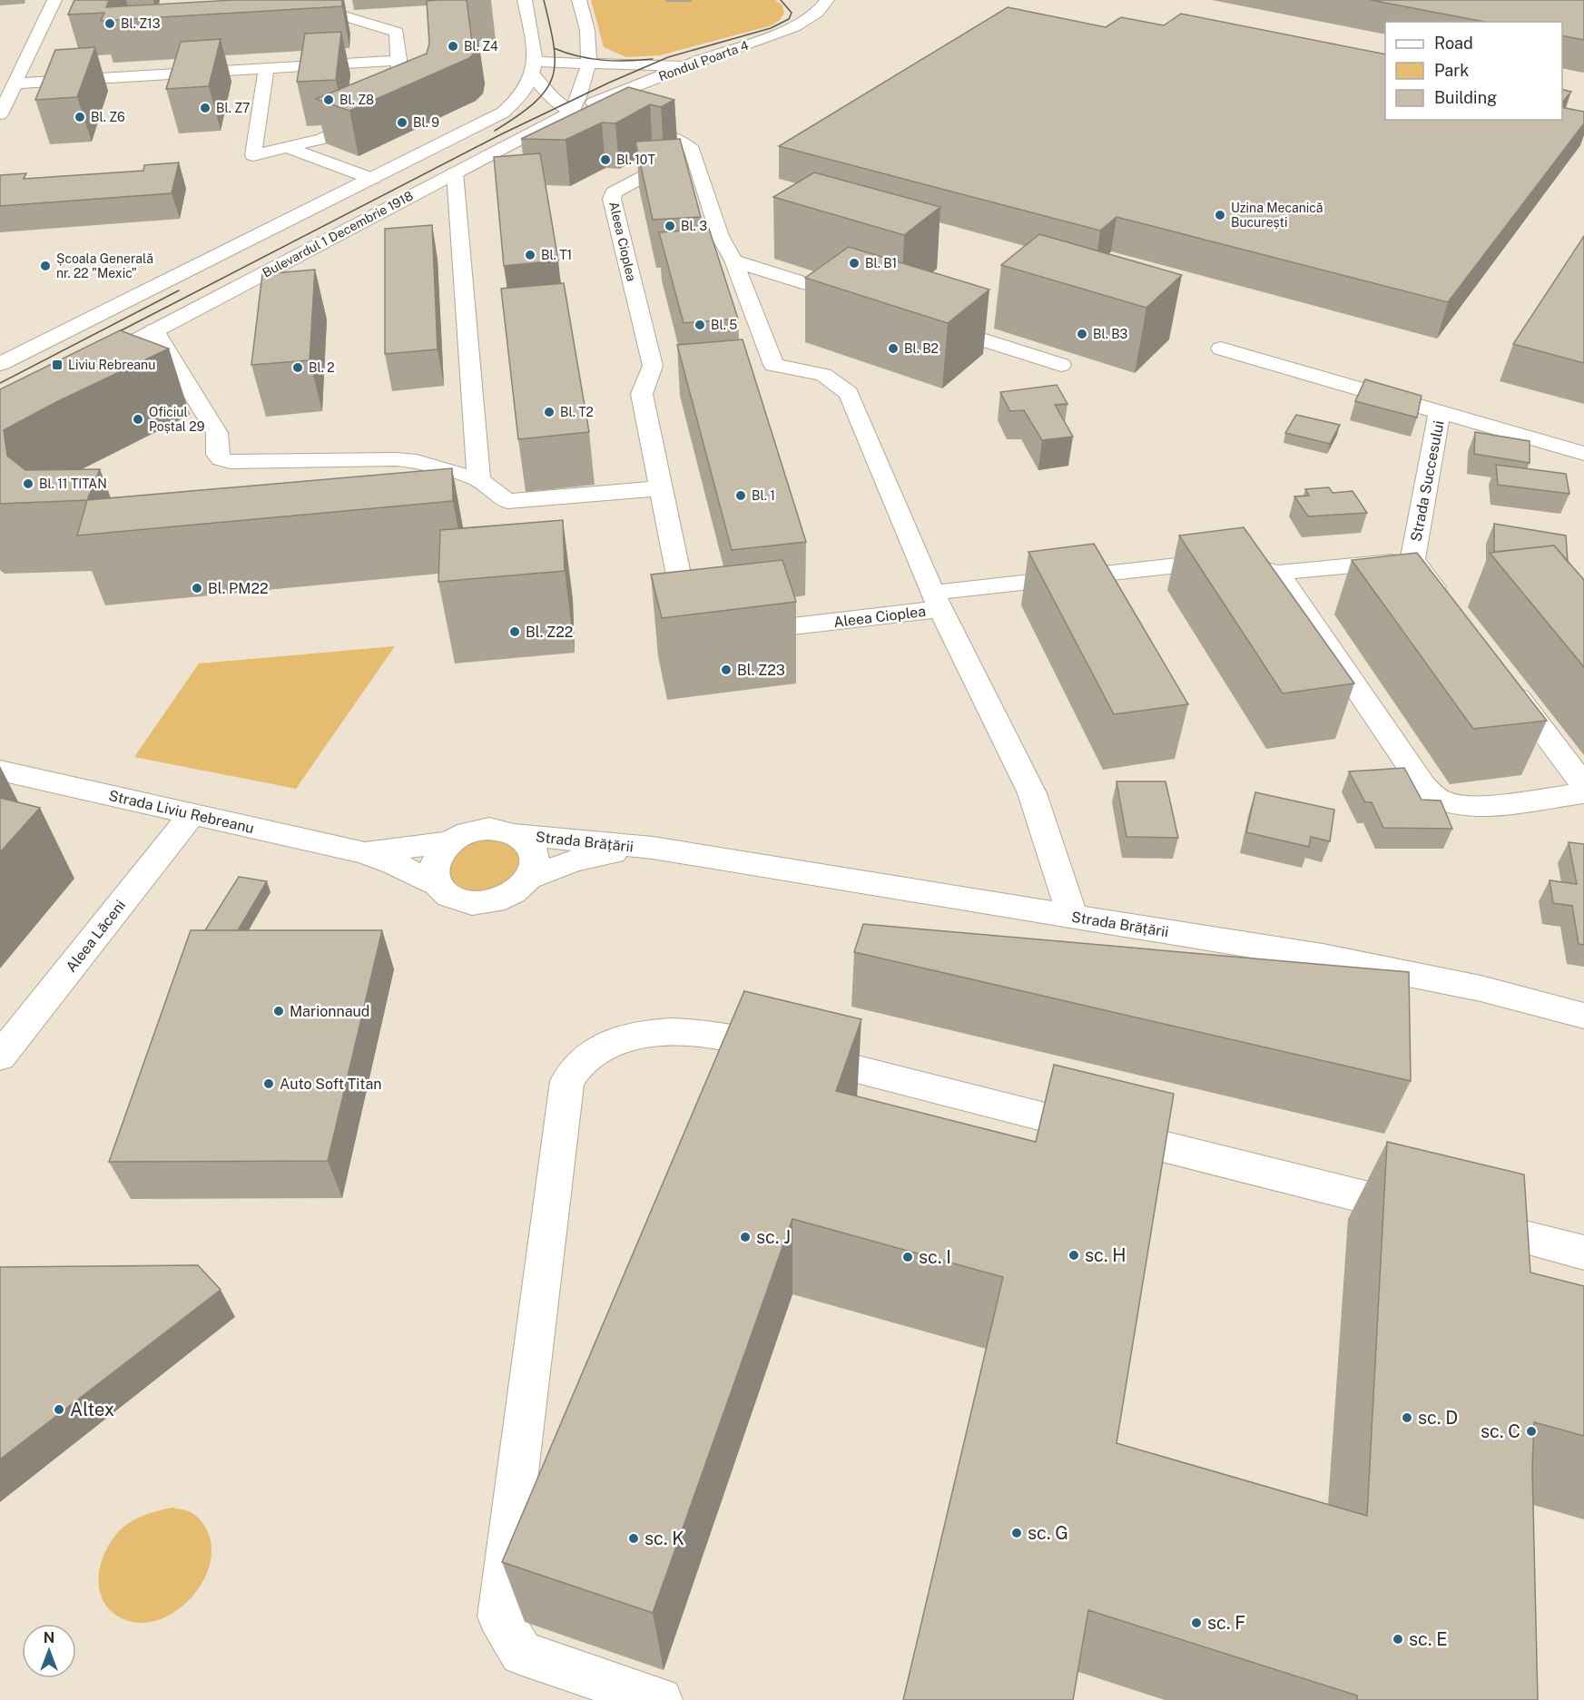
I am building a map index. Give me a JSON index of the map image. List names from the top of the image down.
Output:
{
  "streets": {
    "street": [
      "Rondul Poarta 4",
      "Bulevardul 1 Decembrie 1918",
      "Aleea Cioplea",
      "Strada Succesului",
      "Strada Liviu Rebreanu",
      "Strada Brățării",
      "Aleea Lăceni"
    ]
  },
  "crossings": [
    ["Rondul Poarta 4", "Bulevardul 1 Decembrie 1918"],
    ["Aleea Cioplea", "Strada Succesului"],
    ["Aleea Cioplea", "Strada Brățării"],
    ["Strada Liviu Rebreanu", "Strada Brățării"],
    ["Strada Liviu Rebreanu", "Aleea Lăceni"]
  ],
  "places": {
    "other": [
      "Bl. Z13",
      "Bl. Z4",
      "Bl. Z8",
      "Bl. Z7",
      "Bl. Z6",
      "Bl. 9",
      "Bl. 10T",
      "Uzina Mecanică București",
      "Bl. 3",
      "Bl. T1",
      "Bl. B1",
      "Școala Generală nr. 22 \"Mexic\"",
      "Bl. 5",
      "Bl. B3",
      "Bl. B2",
      "Bl. 2",
      "Bl. T2",
      "Oficiul Poștal 29",
      "Bl. 11 TITAN",
      "Bl. 1",
      "Bl. PM22",
      "Bl. Z22",
      "Bl. Z23",
      "Marionnaud",
      "Auto Soft Titan",
      "sc. J",
      "sc. H",
      "sc. I",
      "Altex",
      "sc. D",
      "sc. C",
      "sc. G",
      "sc. K",
      "sc. F",
      "sc. E"
    ],
    "transit": ["Liviu Rebreanu"]
  },
  "legend": ["Road", "Park", "Building"],
  "north": "top"
}
